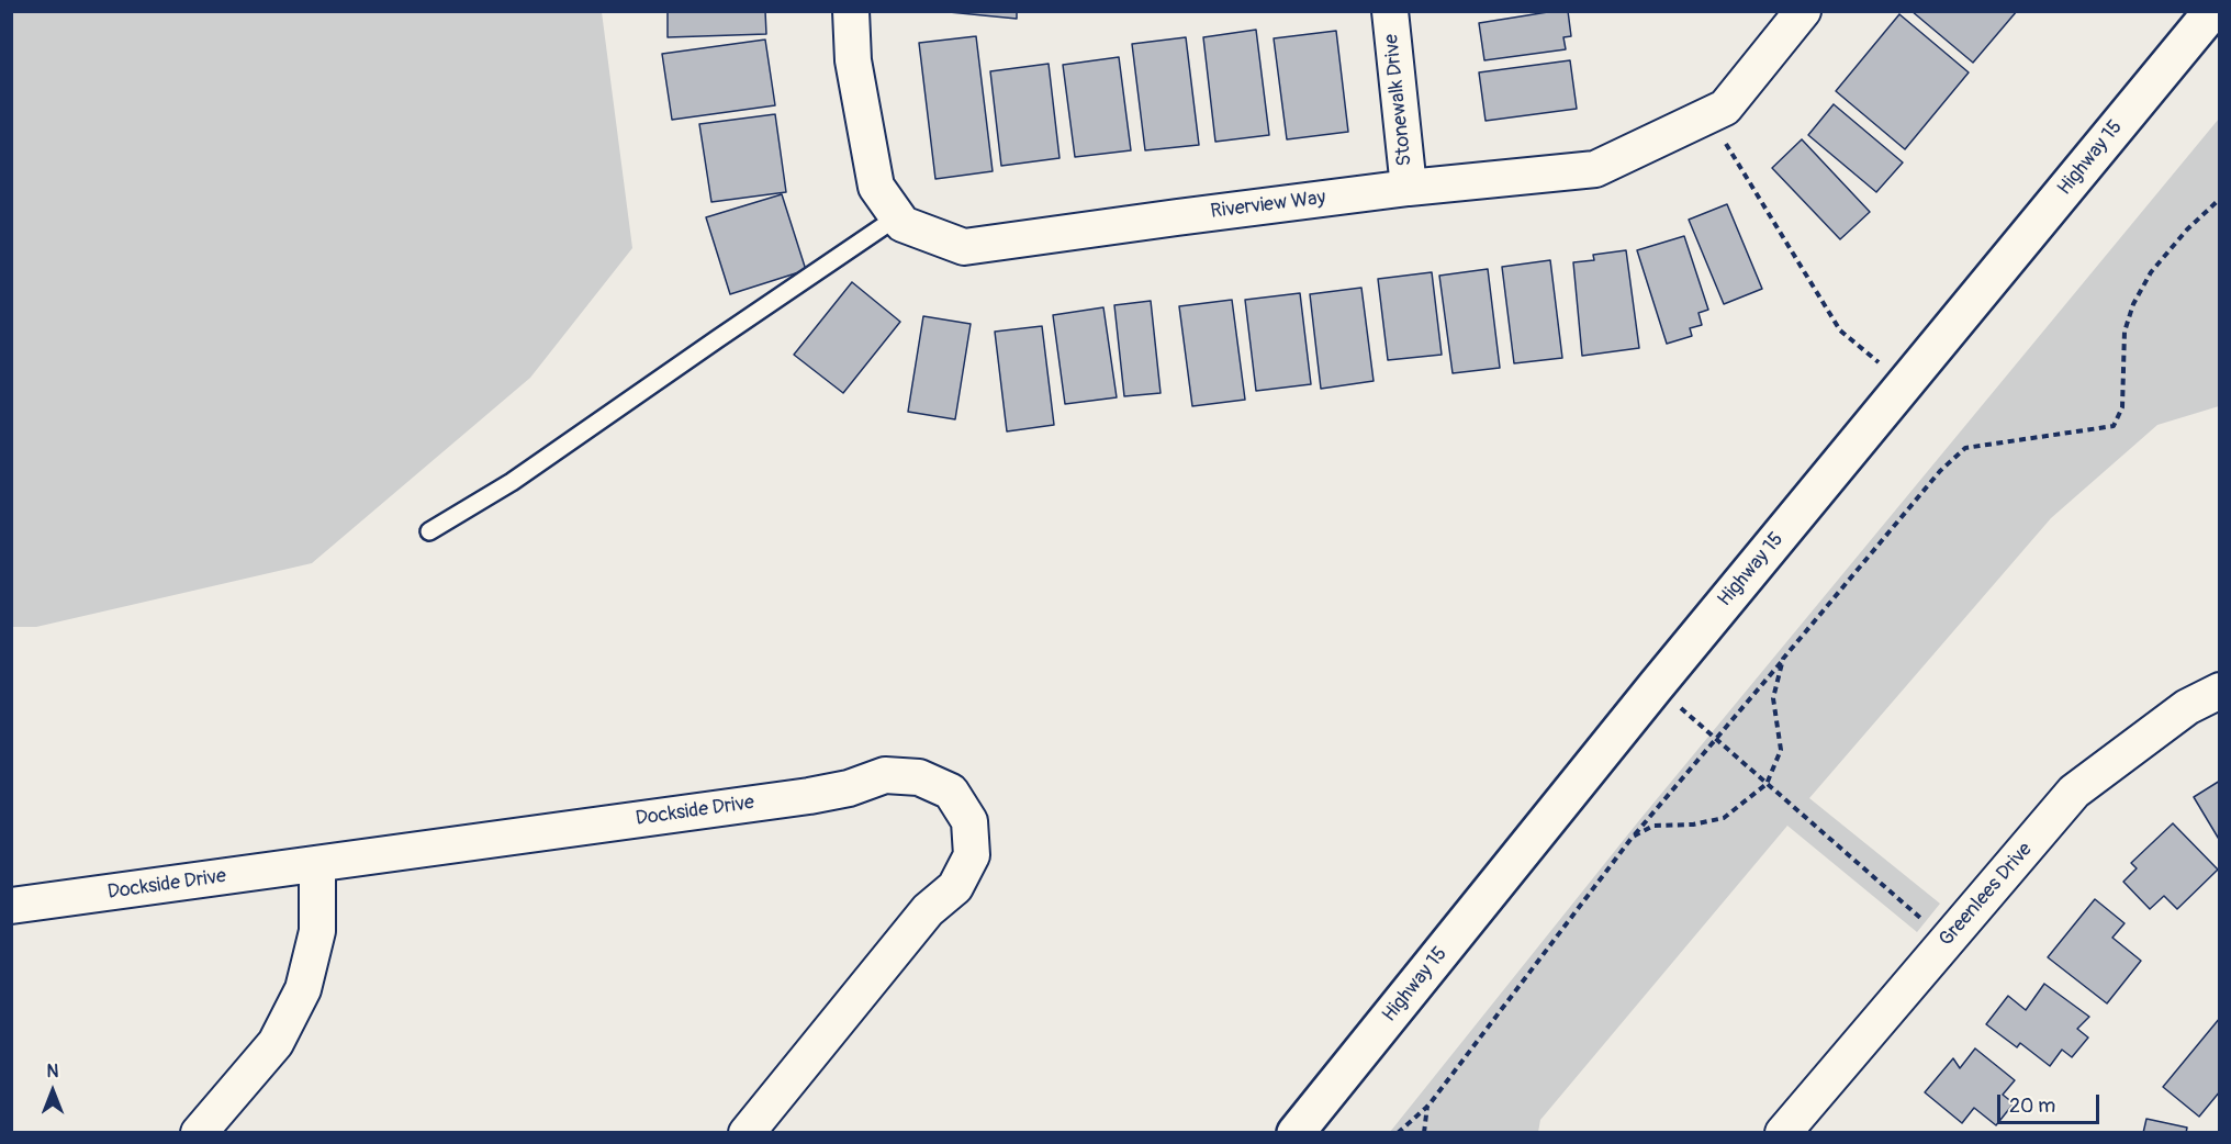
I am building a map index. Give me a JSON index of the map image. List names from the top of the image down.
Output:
{
  "streets": {
    "main road": ["Highway 15"],
    "street": [
      "Stonewalk Drive",
      "Riverview Way",
      "Dockside Drive",
      "Greenlees Drive"
    ]
  },
  "crossings": [
    ["Stonewalk Drive", "Riverview Way"]
  ],
  "scale_bar": "20 m",
  "north": "top"
}
